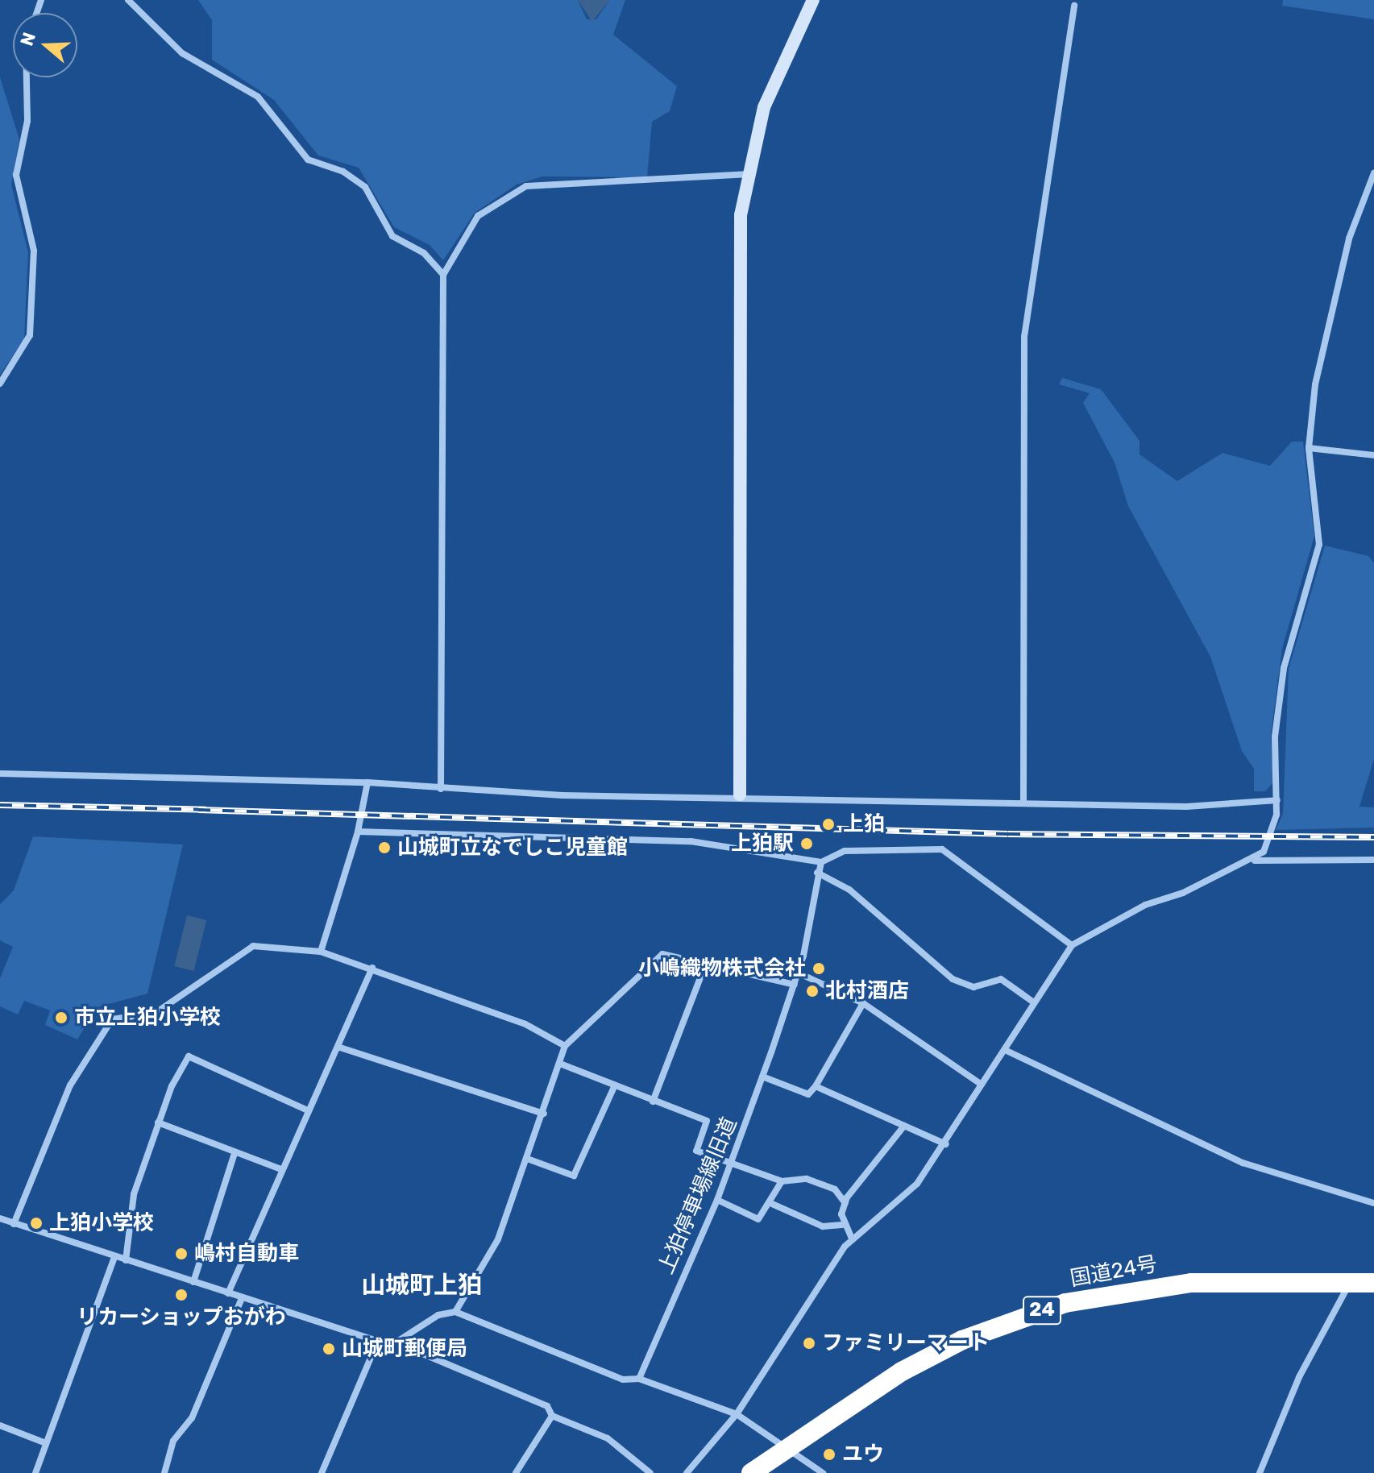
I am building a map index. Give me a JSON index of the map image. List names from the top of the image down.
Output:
{
  "streets": {
    "highway": ["国道24号", "24"],
    "street": ["上狛停車場線旧道"]
  },
  "districts": ["山城町上狛"],
  "places": [
    "上狛",
    "上狛駅",
    "山城町立なでしこ児童館",
    "小嶋織物株式会社",
    "北村酒店",
    "市立上狛小学校",
    "上狛小学校",
    "嶋村自動車",
    "リカーショップおがわ",
    "ファミリーマート",
    "山城町郵便局",
    "ユウ"
  ],
  "north": "left"
}
